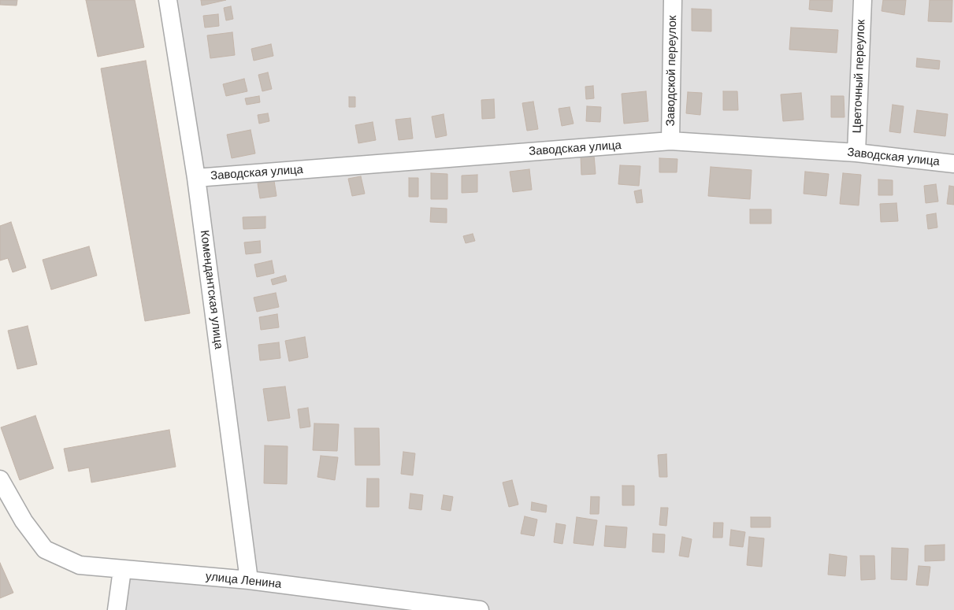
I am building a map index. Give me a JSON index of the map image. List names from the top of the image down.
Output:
{
  "streets": {
    "street": [
      "Заводской переулок",
      "Цветочный переулок",
      "Заводская улица",
      "Комендантская улица",
      "улица Ленина"
    ]
  },
  "crossings": [
    ["Заводской переулок", "Заводская улица"],
    ["Цветочный переулок", "Заводская улица"],
    ["Заводская улица", "Комендантская улица"],
    ["Комендантская улица", "улица Ленина"]
  ]
}
